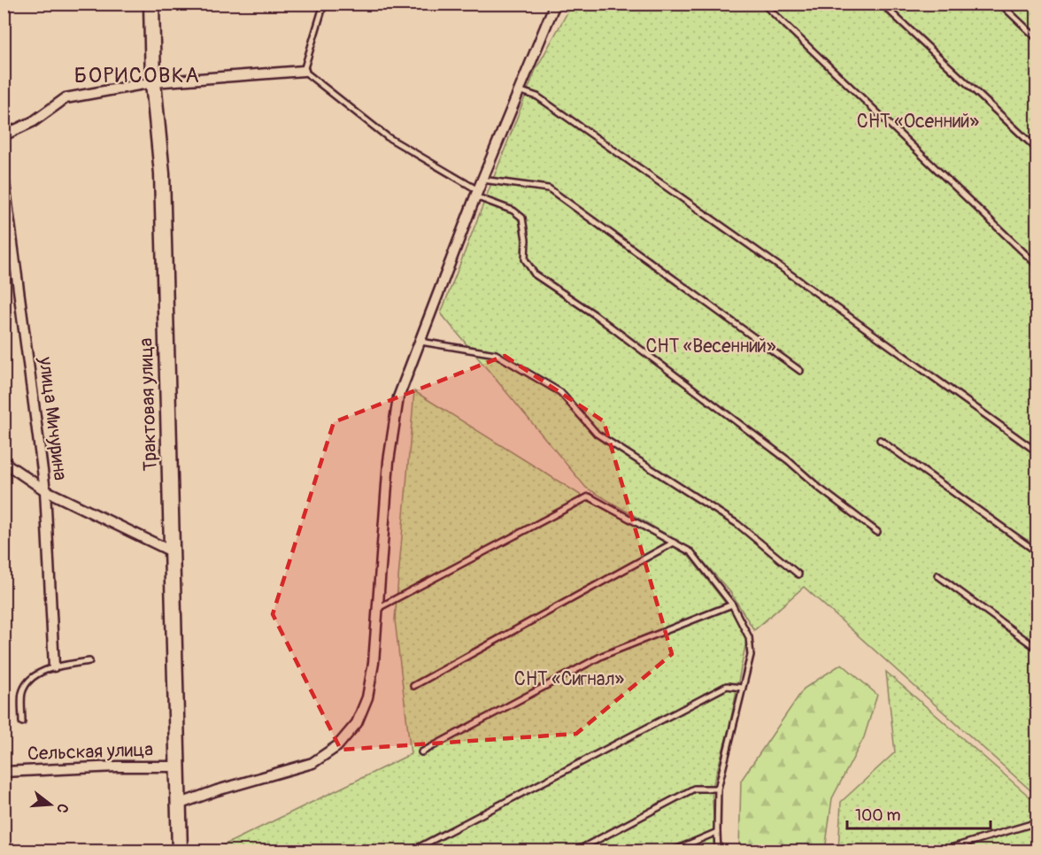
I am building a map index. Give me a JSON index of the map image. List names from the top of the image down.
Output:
{
  "streets": {
    "main road": ["Трактовая улица"],
    "street": ["улица Мичурина", "Сельская улица"]
  },
  "crossings": [
    ["Трактовая улица", "Сельская улица"]
  ],
  "districts": ["БОРИСОВКА"],
  "parks": ["СНТ «Осенний»", "СНТ «Весенний»", "СНТ «Сигнал»"],
  "scale_bar": "100 m",
  "north": "right"
}
